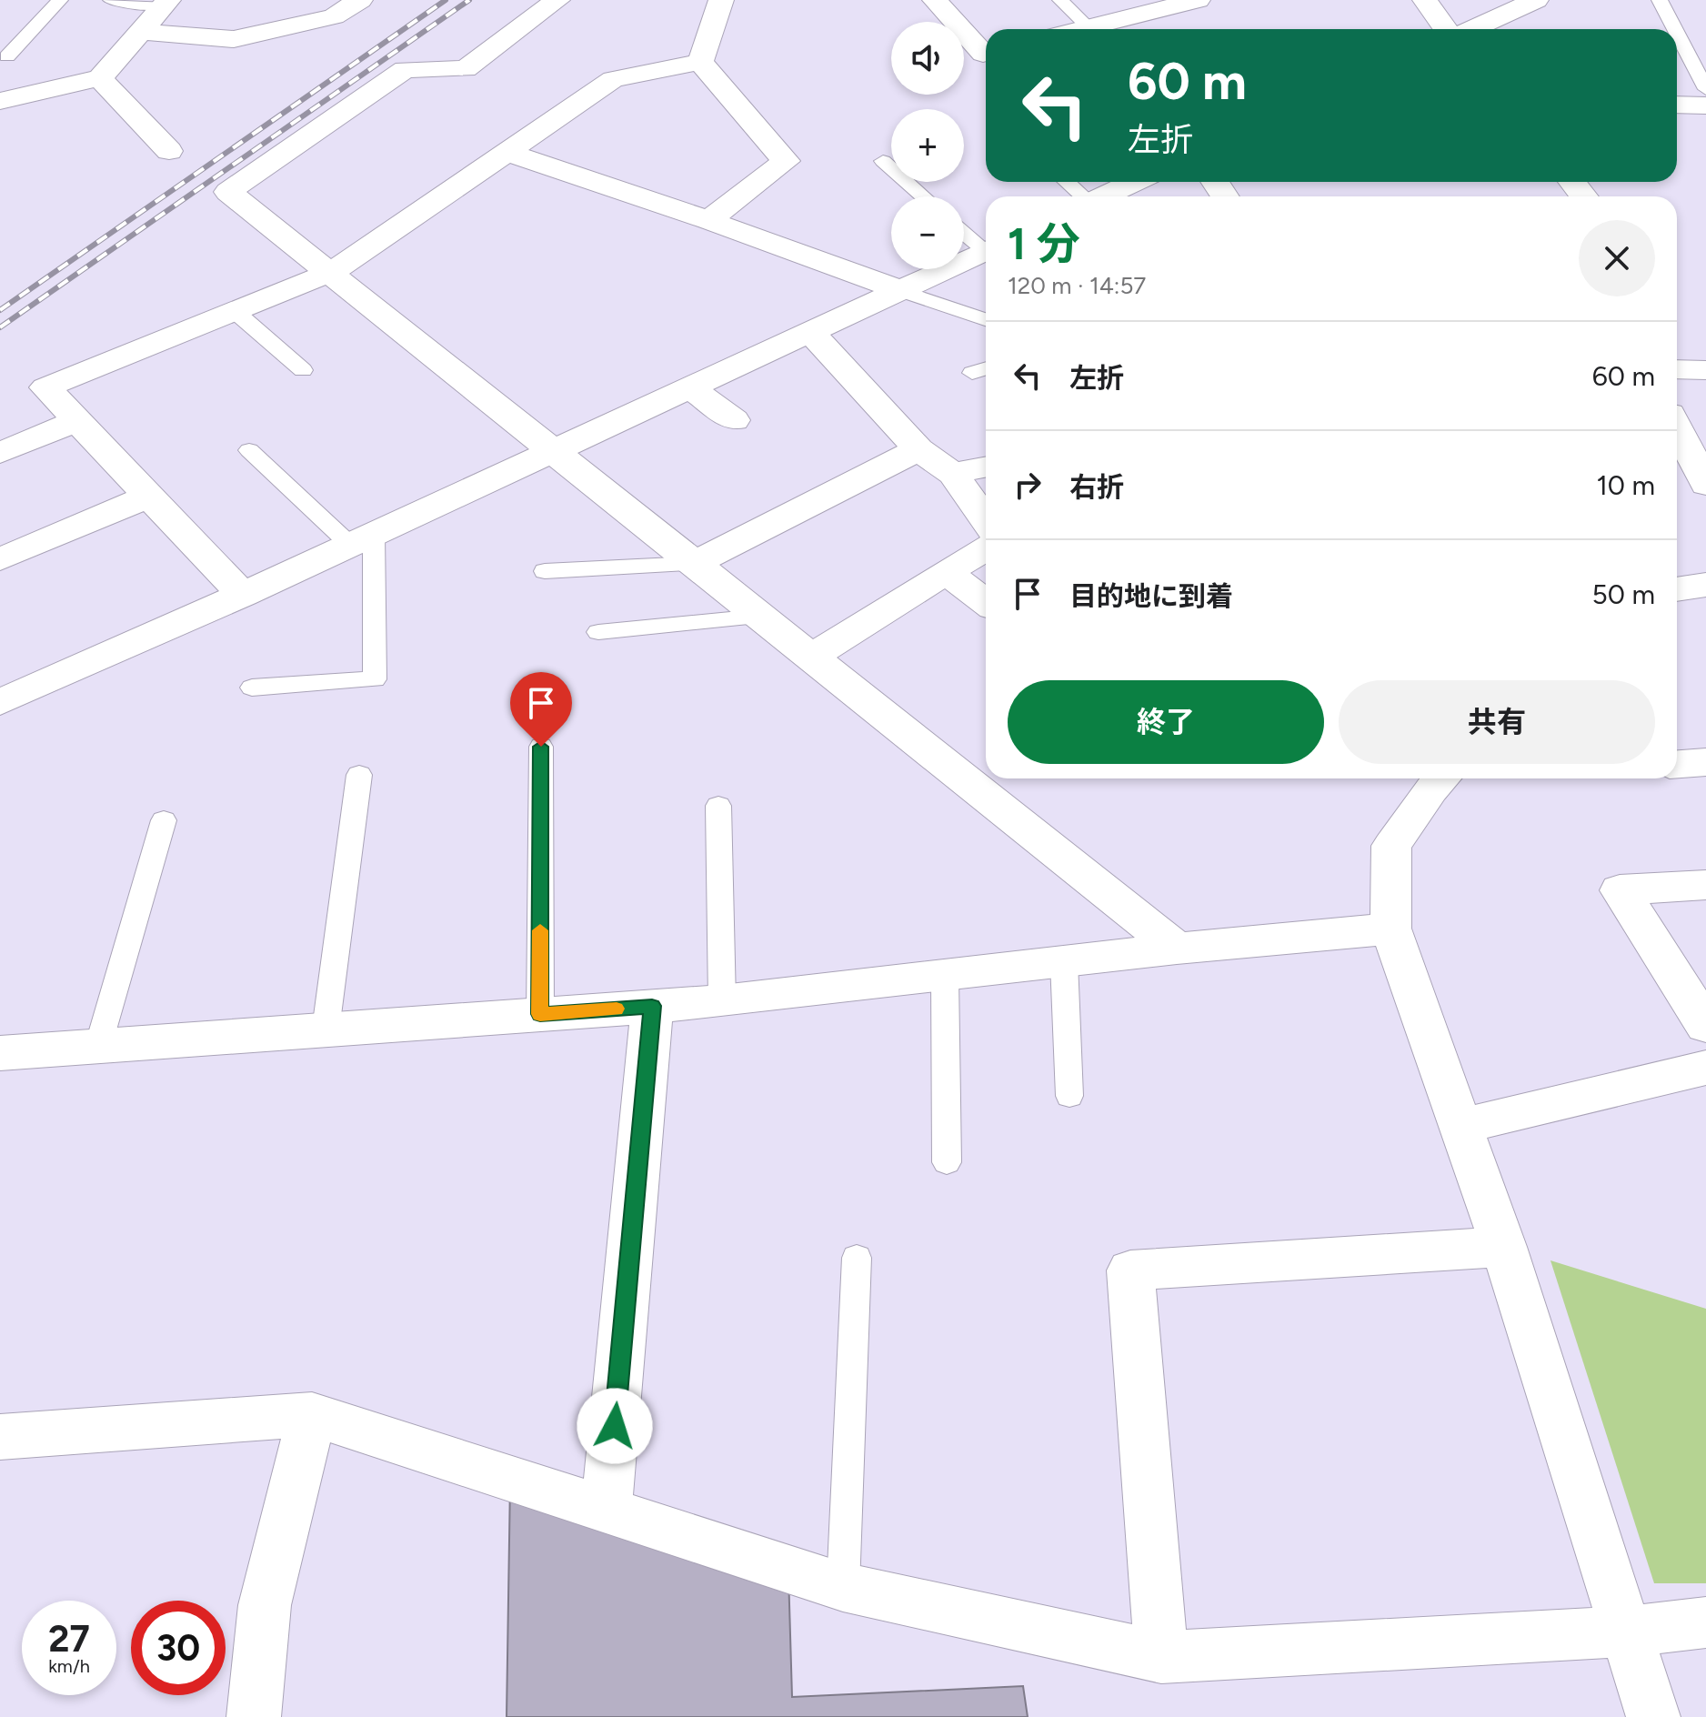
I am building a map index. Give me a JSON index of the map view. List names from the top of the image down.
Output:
{
  "page": {
    "map_buttons": ["+", "−"],
    "turn": ["60 m", "左折"],
    "heading": ["1 分", "120 m · 14:57"],
    "list": [
      {
        "name": "左折",
        "value": "60 m"
      },
      {
        "name": "右折",
        "value": "10 m"
      },
      {
        "name": "目的地に到着",
        "value": "50 m"
      }
    ],
    "buttons": ["終了", "共有"],
    "speed": "27 km/h",
    "limit": "30"
  }
}
